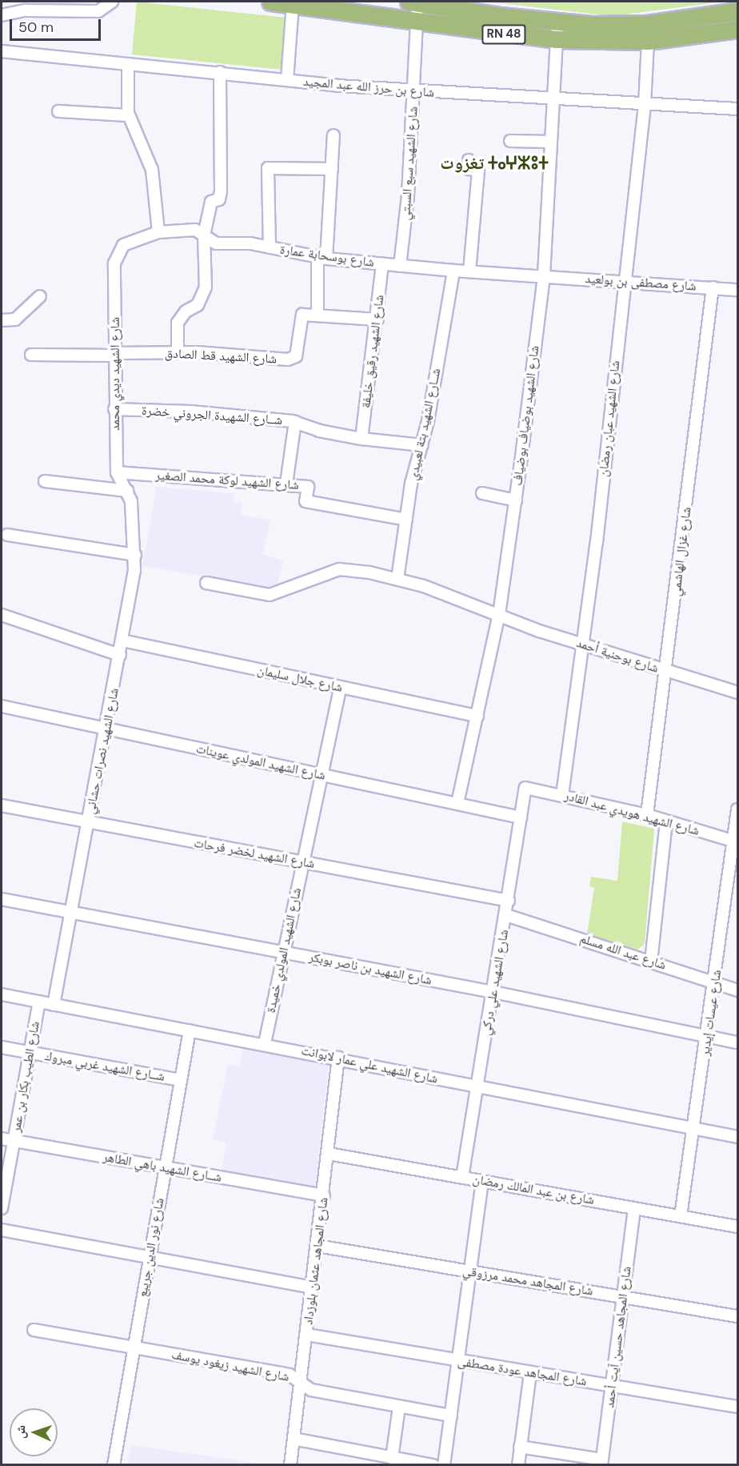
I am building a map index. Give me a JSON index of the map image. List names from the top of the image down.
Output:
{
  "streets": {
    "highway": ["RN 48"],
    "street": [
      "شارع بن حرز الله عبد المجيد",
      "شارع الشهيد سبع السبتي",
      "شارع بوسحابة عمارة",
      "شارع مصطفى بن بولعيد",
      "شارع الشهيد رقيق خليفة",
      "شارع الشهيد قط الصادق",
      "شارع الشهيد ديدي محمد",
      "شــارع الشهيدة الجروني خضرة",
      "شارع الشهيد بوضياف بوضياف",
      "شارع الشهيد عبان رمضان",
      "شــارع الشهيد بتة لعبيدي",
      "شارع الشهيد لوكة محمد الصغير",
      "شارع غزال الهاشمي",
      "شارع بوحنية أحمد",
      "شارع جلال سليمان",
      "شارع الشهيد نصرات حشاني",
      "شارع الشهيد المولدي عوينات",
      "شارع الشهيد هويدي عبد القادر",
      "شارع الشهيد لخضر فرحات",
      "شارع الشهيد المولدي خميدة",
      "شارع عبد الله مسلم",
      "شارع الشهيد بن ناصر بوبكر",
      "شارع الشهيد علي دركي",
      "شارع عيسات إيدير",
      "شارع الشهيد علي عمار لابوانت",
      "شــارع الشهيد غربي مبروك",
      "شارع الطيب بكار بن عمر",
      "شــارع الشهيد باهي الطاهر",
      "شارع بن عبد المالك رمضان",
      "شارع نور الدين جريبع",
      "شارع المجاهد عثمان بلوزداد",
      "شارع المجاهد محمد مرزوقي",
      "شارع المجاهد حسين آيت أحمد",
      "شارع الشهيد زيغود يوسف",
      "شارع المجاهد عودة مصطفى"
    ]
  },
  "crossings": [
    ["RN 48", "شارع الشهيد سبع السبتي"],
    ["RN 48", "شارع الشهيد بوضياف بوضياف"],
    ["RN 48", "شارع الشهيد عبان رمضان"],
    ["شارع بن حرز الله عبد المجيد", "شارع الشهيد سبع السبتي"],
    ["شارع بن حرز الله عبد المجيد", "شارع الشهيد بوضياف بوضياف"],
    ["شارع بن حرز الله عبد المجيد", "شارع الشهيد عبان رمضان"],
    ["شارع الشهيد سبع السبتي", "شارع بوسحابة عمارة"],
    ["شارع بوسحابة عمارة", "شارع مصطفى بن بولعيد"],
    ["شارع بوسحابة عمارة", "شارع الشهيد رقيق خليفة"],
    ["شارع بوسحابة عمارة", "شارع الشهيد ديدي محمد"],
    ["شارع بوسحابة عمارة", "شارع الشهيد بوضياف بوضياف"],
    ["شارع بوسحابة عمارة", "شــارع الشهيد بتة لعبيدي"],
    ["شارع مصطفى بن بولعيد", "شارع الشهيد بوضياف بوضياف"],
    ["شارع مصطفى بن بولعيد", "شارع الشهيد عبان رمضان"],
    ["شارع مصطفى بن بولعيد", "شارع غزال الهاشمي"],
    ["شارع الشهيد رقيق خليفة", "شــارع الشهيدة الجروني خضرة"],
    ["شارع الشهيد قط الصادق", "شارع الشهيد ديدي محمد"],
    ["شارع الشهيد ديدي محمد", "شــارع الشهيدة الجروني خضرة"],
    ["شارع الشهيد ديدي محمد", "شارع الشهيد لوكة محمد الصغير"],
    ["شارع الشهيد ديدي محمد", "شارع الشهيد نصرات حشاني"],
    ["شــارع الشهيدة الجروني خضرة", "شــارع الشهيد بتة لعبيدي"],
    ["شارع الشهيد بوضياف بوضياف", "شارع بوحنية أحمد"],
    ["شارع الشهيد بوضياف بوضياف", "شارع جلال سليمان"],
    ["شارع الشهيد بوضياف بوضياف", "شارع الشهيد المولدي عوينات"],
    ["شارع الشهيد عبان رمضان", "شارع بوحنية أحمد"],
    ["شارع الشهيد عبان رمضان", "شارع الشهيد هويدي عبد القادر"],
    ["شــارع الشهيد بتة لعبيدي", "شارع الشهيد لوكة محمد الصغير"],
    ["شــارع الشهيد بتة لعبيدي", "شارع بوحنية أحمد"],
    ["شارع غزال الهاشمي", "شارع بوحنية أحمد"],
    ["شارع غزال الهاشمي", "شارع الشهيد هويدي عبد القادر"],
    ["شارع جلال سليمان", "شارع الشهيد نصرات حشاني"],
    ["شارع جلال سليمان", "شارع الشهيد المولدي خميدة"],
    ["شارع الشهيد نصرات حشاني", "شارع الشهيد المولدي عوينات"],
    ["شارع الشهيد نصرات حشاني", "شارع الشهيد لخضر فرحات"],
    ["شارع الشهيد نصرات حشاني", "شارع الشهيد بن ناصر بوبكر"],
    ["شارع الشهيد نصرات حشاني", "شارع الشهيد علي عمار لابوانت"],
    ["شارع الشهيد المولدي عوينات", "شارع الشهيد المولدي خميدة"],
    ["شارع الشهيد المولدي عوينات", "شارع الشهيد علي دركي"],
    ["شارع الشهيد هويدي عبد القادر", "شارع الشهيد علي دركي"],
    ["شارع الشهيد هويدي عبد القادر", "شارع عيسات إيدير"],
    ["شارع الشهيد لخضر فرحات", "شارع الشهيد المولدي خميدة"],
    ["شارع الشهيد لخضر فرحات", "شارع الشهيد علي دركي"],
    ["شارع الشهيد المولدي خميدة", "شارع الشهيد بن ناصر بوبكر"],
    ["شارع الشهيد المولدي خميدة", "شارع الشهيد علي عمار لابوانت"],
    ["شارع عبد الله مسلم", "شارع الشهيد علي دركي"],
    ["شارع عبد الله مسلم", "شارع عيسات إيدير"],
    ["شارع الشهيد بن ناصر بوبكر", "شارع الشهيد علي دركي"],
    ["شارع الشهيد بن ناصر بوبكر", "شارع عيسات إيدير"],
    ["شارع الشهيد علي دركي", "شارع الشهيد علي عمار لابوانت"],
    ["شارع الشهيد علي دركي", "شارع بن عبد المالك رمضان"],
    ["شارع عيسات إيدير", "شارع الشهيد علي عمار لابوانت"],
    ["شارع عيسات إيدير", "شارع بن عبد المالك رمضان"],
    ["شارع الشهيد علي عمار لابوانت", "شارع الطيب بكار بن عمر"],
    ["شارع الشهيد علي عمار لابوانت", "شارع نور الدين جريبع"],
    ["شارع الشهيد علي عمار لابوانت", "شارع المجاهد عثمان بلوزداد"],
    ["شــارع الشهيد غربي مبروك", "شارع الطيب بكار بن عمر"],
    ["شــارع الشهيد غربي مبروك", "شارع نور الدين جريبع"],
    ["شارع الطيب بكار بن عمر", "شــارع الشهيد باهي الطاهر"],
    ["شــارع الشهيد باهي الطاهر", "شارع نور الدين جريبع"],
    ["شــارع الشهيد باهي الطاهر", "شارع المجاهد عثمان بلوزداد"],
    ["شارع بن عبد المالك رمضان", "شارع المجاهد عثمان بلوزداد"],
    ["شارع بن عبد المالك رمضان", "شارع المجاهد حسين آيت أحمد"],
    ["شارع نور الدين جريبع", "شارع الشهيد زيغود يوسف"],
    ["شارع المجاهد عثمان بلوزداد", "شارع المجاهد محمد مرزوقي"],
    ["شارع المجاهد عثمان بلوزداد", "شارع الشهيد زيغود يوسف"],
    ["شارع المجاهد عثمان بلوزداد", "شارع المجاهد عودة مصطفى"],
    ["شارع المجاهد محمد مرزوقي", "شارع المجاهد حسين آيت أحمد"],
    ["شارع المجاهد حسين آيت أحمد", "شارع المجاهد عودة مصطفى"]
  ],
  "districts": ["تغزوت ⵜⴰⵖⵣⵓⵜ"],
  "scale_bar": "50 m",
  "north": "left"
}
